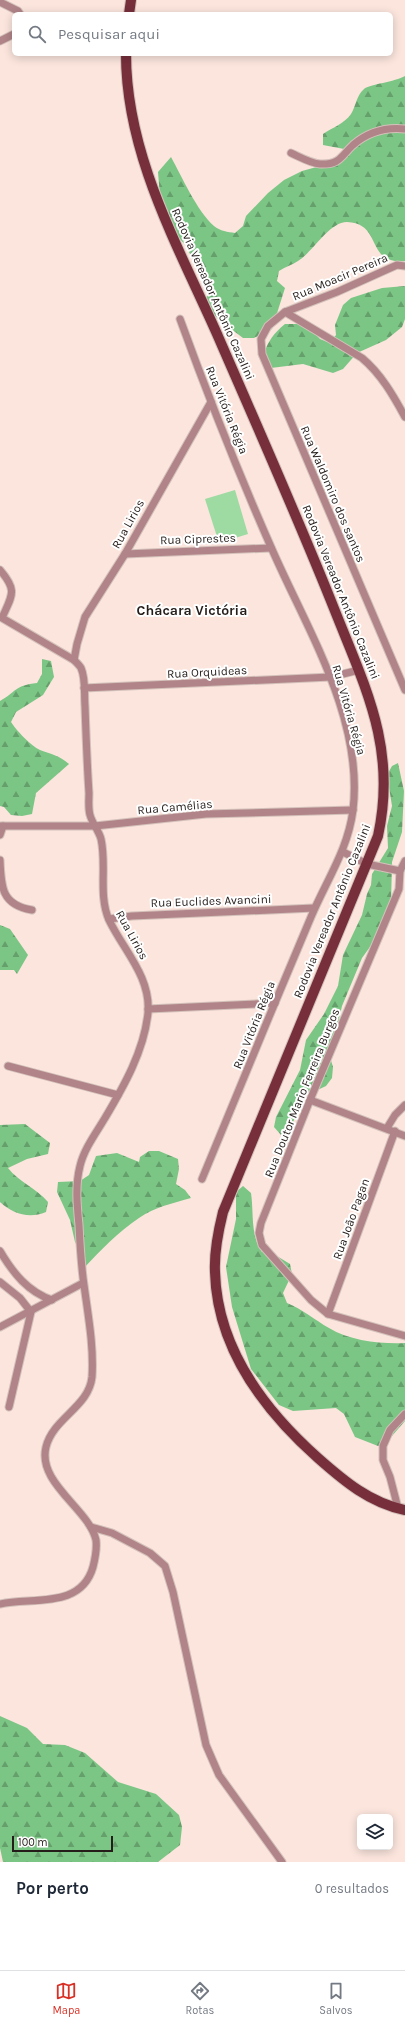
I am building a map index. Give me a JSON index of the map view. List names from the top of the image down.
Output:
{
  "streets": {
    "main road": ["Rodovia Vereador Antônio Cazalini"],
    "street": [
      "Rua Moacir Pereira",
      "Rua Vitória Régia",
      "Rua Waldomiro dos santos",
      "Rua Lirios",
      "Rua Ciprestes",
      "Rua Orquideas",
      "Rua Camélias",
      "Rua Euclides Avancini",
      "Rua Doutor Mario Ferreira Burgos",
      "Rua João Pagan"
    ]
  },
  "crossings": [
    ["Rua Moacir Pereira", "Rua Waldomiro dos santos"],
    ["Rodovia Vereador Antônio Cazalini", "Rua Orquideas"],
    ["Rua Vitória Régia", "Rua Lirios"],
    ["Rua Vitória Régia", "Rua Ciprestes"],
    ["Rua Vitória Régia", "Rua Orquideas"],
    ["Rua Vitória Régia", "Rua Camélias"],
    ["Rua Vitória Régia", "Rua Euclides Avancini"],
    ["Rua Lirios", "Rua Ciprestes"],
    ["Rua Lirios", "Rua Orquideas"],
    ["Rua Lirios", "Rua Camélias"],
    ["Rua Lirios", "Rua Euclides Avancini"],
    ["Rua Doutor Mario Ferreira Burgos", "Rua João Pagan"]
  ],
  "districts": ["Chácara Victória"],
  "scale_bar": "100 m",
  "page": {
    "search": "Pesquisar aqui",
    "scale": "100 m",
    "heading": ["Por perto", "0 resultados"],
    "nav": ["Mapa", "Rotas", "Salvos"]
  }
}
